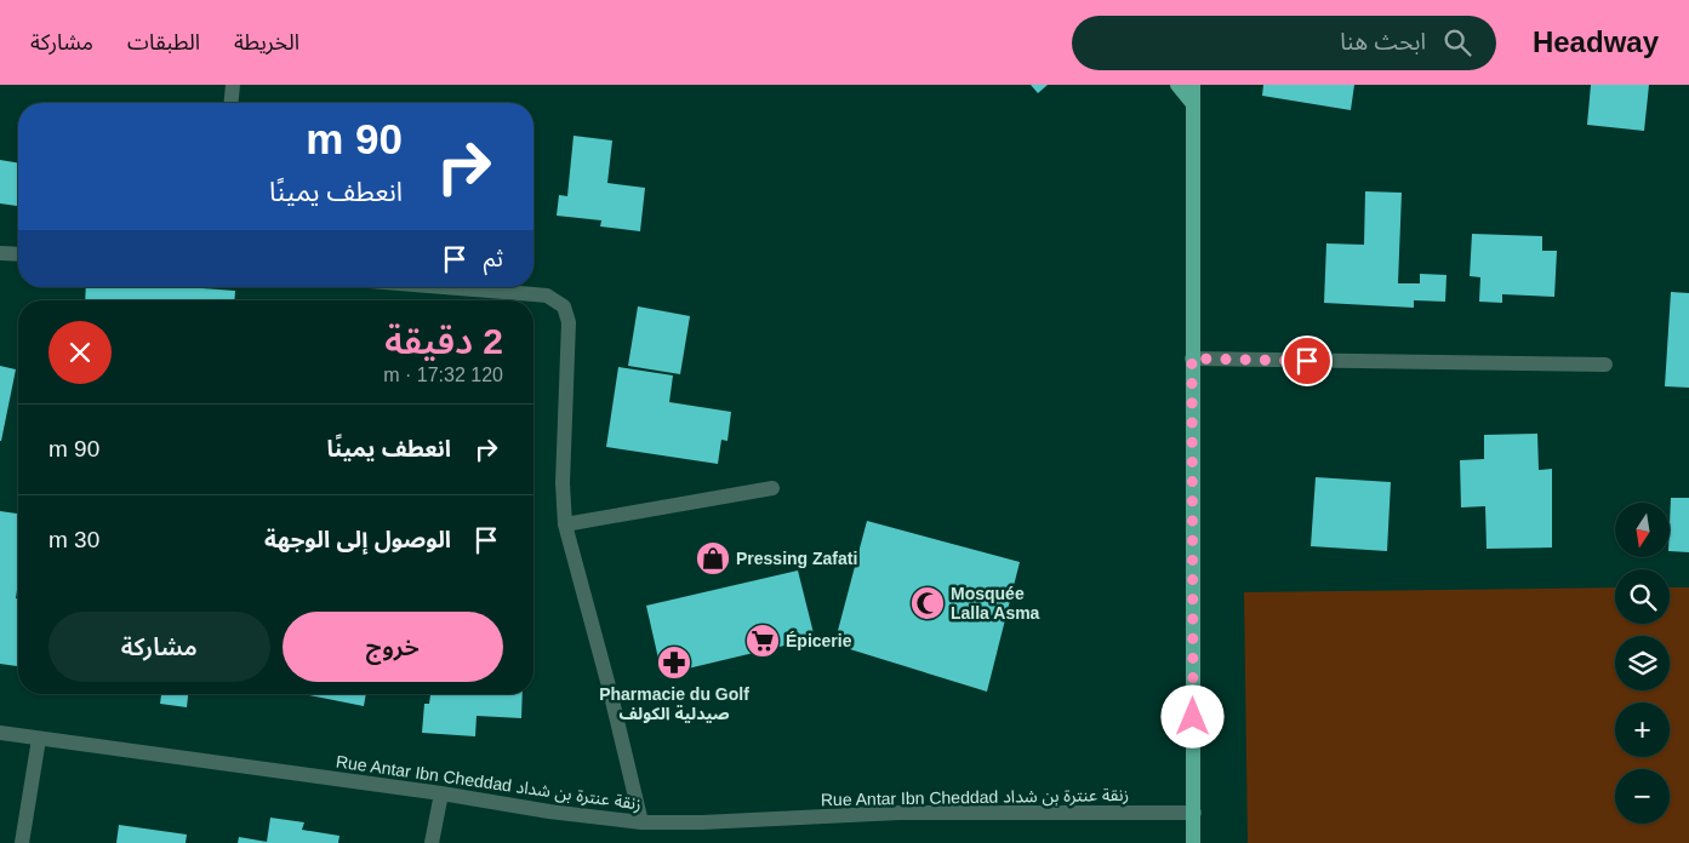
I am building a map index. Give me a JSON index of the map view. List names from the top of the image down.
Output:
{
  "streets": {
    "street": ["Rue Antar Ibn Cheddad زنقة عنترة بن شداد"]
  },
  "places": {
    "shop": ["Pressing Zafati"],
    "mosque": ["Mosquée Lalla Asma"],
    "supermarket": ["Épicerie"],
    "pharmacy": ["Pharmacie du Golf صيدلية الكولف"]
  },
  "north": "bottom",
  "page": {
    "header": "Headway",
    "search": "ابحث هنا",
    "nav": ["الخريطة", "الطبقات", "مشاركة"],
    "turn": ["90 m", "انعطف يمينًا"],
    "then": "ثم",
    "heading": ["2 دقيقة", "120 m · 17:32"],
    "list": [
      {
        "name": "انعطف يمينًا",
        "value": "90 m"
      },
      {
        "name": "الوصول إلى الوجهة",
        "value": "30 m"
      }
    ],
    "map_buttons": ["+", "−"],
    "buttons": ["خروج", "مشاركة"]
  }
}
